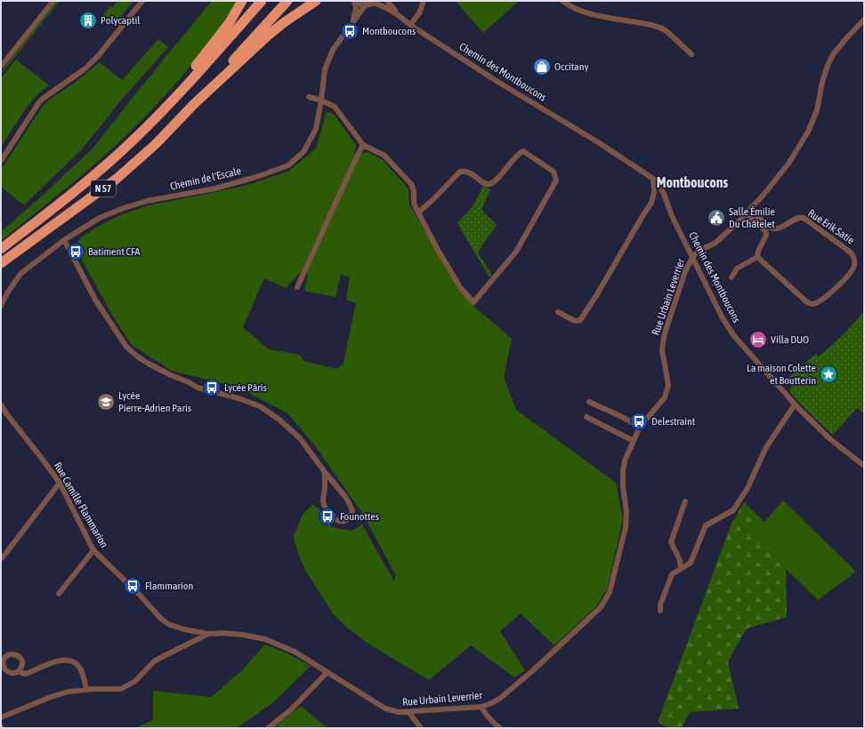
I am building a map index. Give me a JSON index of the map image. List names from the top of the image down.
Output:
{
  "streets": {
    "highway": ["N 57"],
    "street": [
      "Chemin des Montboucons",
      "Chemin de l'Escale",
      "Rue Erik Satie",
      "Rue Urbain Leverrier",
      "Rue Camille Flammarion"
    ]
  },
  "crossings": [
    ["Chemin des Montboucons", "Chemin de l'Escale"],
    ["Chemin des Montboucons", "Rue Urbain Leverrier"],
    ["Rue Urbain Leverrier", "Rue Camille Flammarion"]
  ],
  "districts": ["Montboucons"],
  "places": {
    "building": ["Polycaptil"],
    "bus stop": [
      "Montboucons",
      "Batiment CFA",
      "Lycée Pâris",
      "Delestraint",
      "Founottes",
      "Flammarion"
    ],
    "shop": ["Occitany"],
    "public building": ["Salle Émilie Du Châtelet"],
    "hotel": ["Villa DUO"],
    "place": ["La maison Colette et Boutterin"],
    "school or university": ["Lycée Pierre-Adrien Paris"]
  }
}
